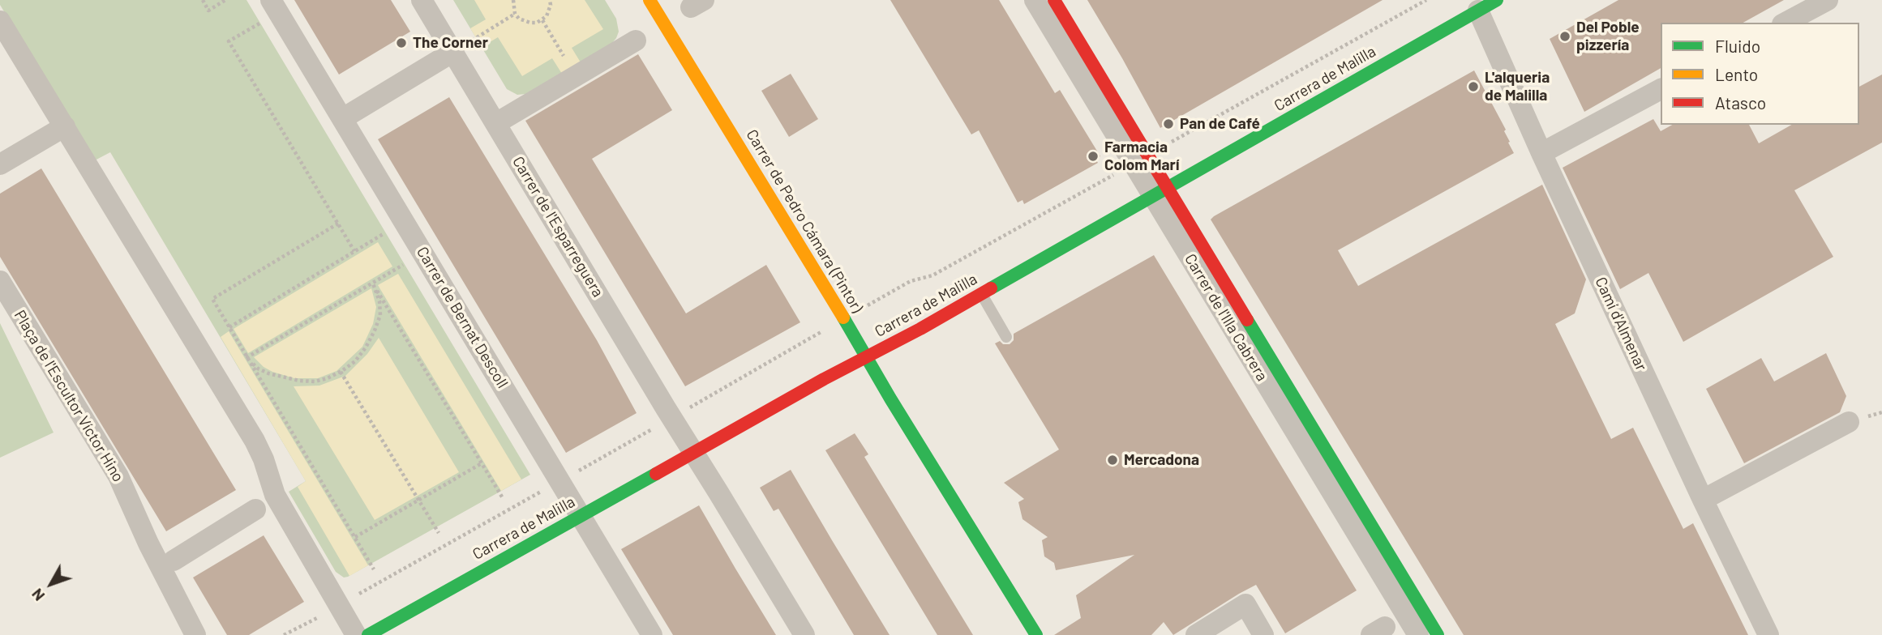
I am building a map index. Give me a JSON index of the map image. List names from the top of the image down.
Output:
{
  "streets": {
    "street": [
      "Carrera de Malilla",
      "Carrer de Pedro Cámara (Pintor)",
      "Carrer de l'Esparreguera",
      "Carrer de Bernat Descoll",
      "Carrer de l'Illa Cabrera",
      "Camí d'Almenar",
      "Plaça de l'Escultor Víctor Hino"
    ]
  },
  "crossings": [
    ["Carrera de Malilla", "Carrer de Pedro Cámara (Pintor)"],
    ["Carrera de Malilla", "Carrer de l'Esparreguera"],
    ["Carrera de Malilla", "Carrer de Bernat Descoll"],
    ["Carrera de Malilla", "Carrer de l'Illa Cabrera"],
    ["Carrera de Malilla", "Camí d'Almenar"]
  ],
  "places": [
    "Del Poble pizzería",
    "The Corner",
    "L'alqueria de Malilla",
    "Pan de Café",
    "Farmacia Colom Marí",
    "Mercadona"
  ],
  "legend": ["Fluido", "Lento", "Atasco"],
  "north": "bottom left"
}
